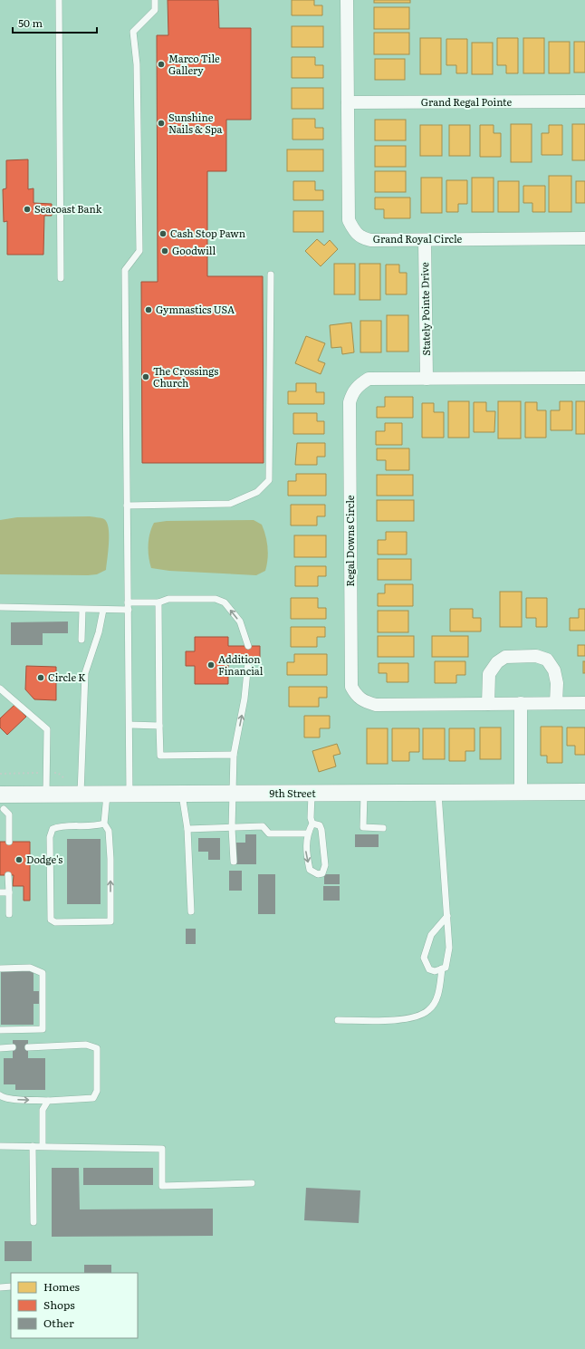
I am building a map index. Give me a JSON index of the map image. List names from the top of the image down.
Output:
{
  "streets": {
    "street": [
      "Grand Regal Pointe",
      "Grand Royal Circle",
      "Stately Pointe Drive",
      "Regal Downs Circle",
      "9th Street"
    ]
  },
  "crossings": [
    ["Grand Regal Pointe", "Grand Royal Circle"],
    ["Grand Royal Circle", "Stately Pointe Drive"],
    ["Stately Pointe Drive", "Regal Downs Circle"]
  ],
  "places": [
    "Marco Tile Gallery",
    "Sunshine Nails & Spa",
    "Seacoast Bank",
    "Cash Stop Pawn",
    "Goodwill",
    "Gymnastics USA",
    "The Crossings Church",
    "Addition Financial",
    "Circle K",
    "Dodge's"
  ],
  "legend": ["Homes", "Shops", "Other"],
  "scale_bar": "50 m"
}
